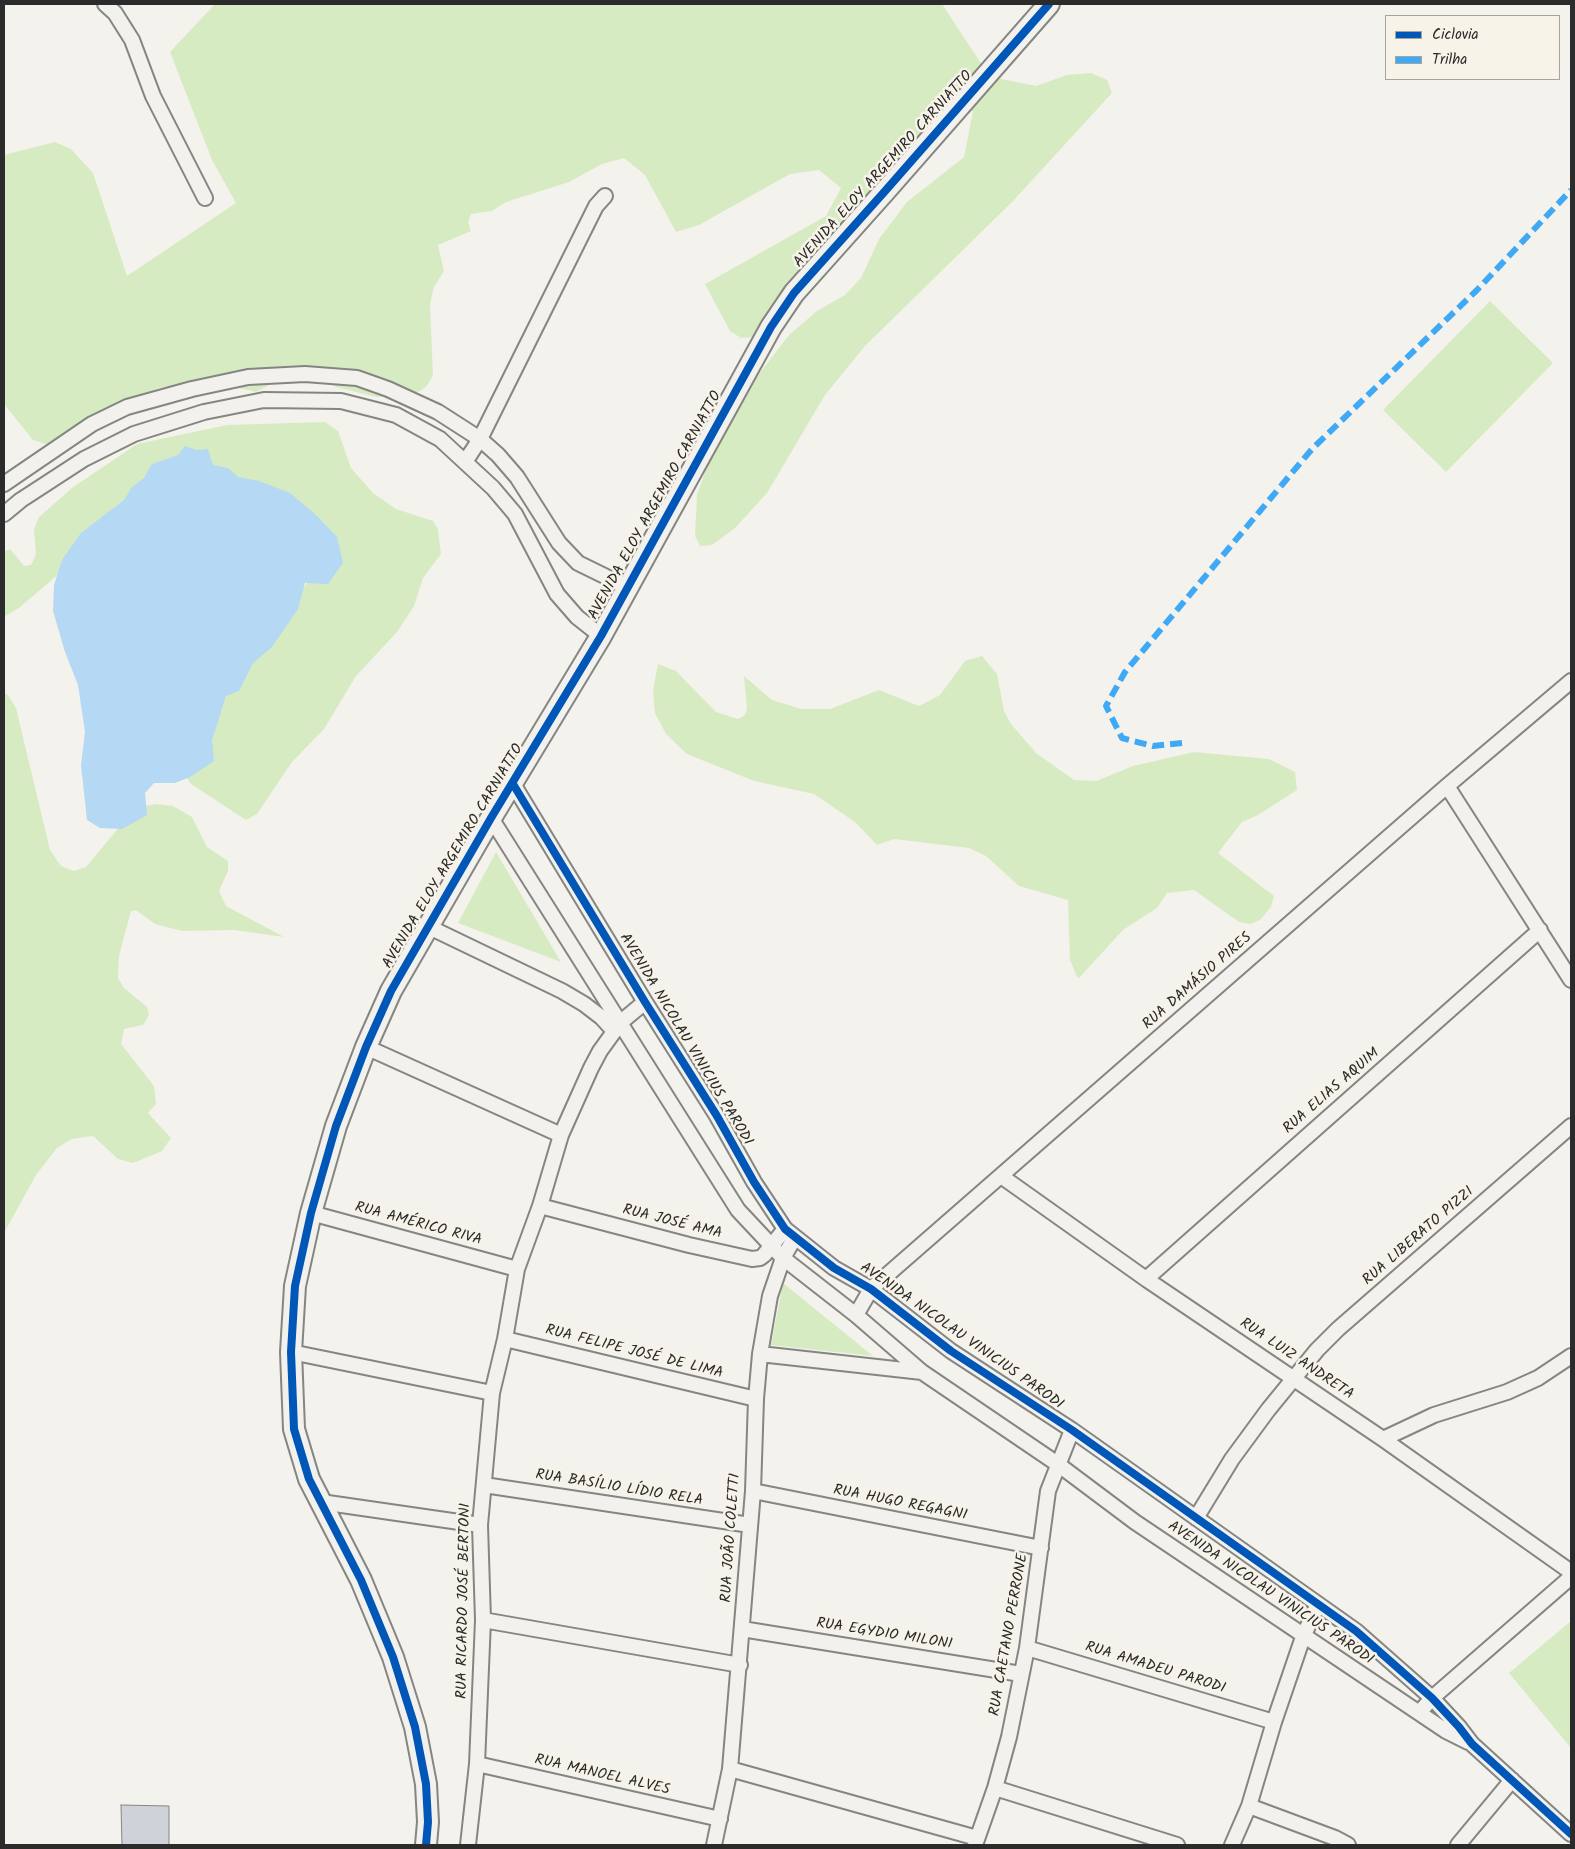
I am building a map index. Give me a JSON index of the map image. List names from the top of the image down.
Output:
{
  "streets": {
    "street": [
      "AVENIDA ELOY ARGEMIRO CARNIATTO",
      "RUA DAMÁSIO PIRES",
      "AVENIDA NICOLAU VINICIUS PARODI",
      "RUA ELIAS AQUIM",
      "RUA JOSÉ AMA",
      "RUA AMÉRICO RIVA",
      "RUA LIBERATO PIZZI",
      "RUA FELIPE JOSÉ DE LIMA",
      "RUA LUIZ ANDRETA",
      "RUA BASÍLIO LÍDIO RELA",
      "RUA HUGO REGAGNI",
      "RUA JOÃO COLETTI",
      "RUA RICARDO JOSÉ BERTONI",
      "RUA EGYDIO MILONI",
      "RUA CAETANO PERRONE",
      "RUA AMADEU PARODI",
      "RUA MANOEL ALVES"
    ]
  },
  "crossings": [
    ["AVENIDA ELOY ARGEMIRO CARNIATTO", "AVENIDA NICOLAU VINICIUS PARODI"],
    ["AVENIDA ELOY ARGEMIRO CARNIATTO", "RUA AMÉRICO RIVA"],
    ["RUA DAMÁSIO PIRES", "AVENIDA NICOLAU VINICIUS PARODI"],
    ["RUA DAMÁSIO PIRES", "RUA LUIZ ANDRETA"],
    ["AVENIDA NICOLAU VINICIUS PARODI", "RUA JOSÉ AMA"],
    ["AVENIDA NICOLAU VINICIUS PARODI", "RUA LIBERATO PIZZI"],
    ["AVENIDA NICOLAU VINICIUS PARODI", "RUA JOÃO COLETTI"],
    ["AVENIDA NICOLAU VINICIUS PARODI", "RUA RICARDO JOSÉ BERTONI"],
    ["AVENIDA NICOLAU VINICIUS PARODI", "RUA CAETANO PERRONE"],
    ["RUA ELIAS AQUIM", "RUA LUIZ ANDRETA"],
    ["RUA JOSÉ AMA", "RUA JOÃO COLETTI"],
    ["RUA JOSÉ AMA", "RUA RICARDO JOSÉ BERTONI"],
    ["RUA AMÉRICO RIVA", "RUA RICARDO JOSÉ BERTONI"],
    ["RUA LIBERATO PIZZI", "RUA LUIZ ANDRETA"],
    ["RUA FELIPE JOSÉ DE LIMA", "RUA JOÃO COLETTI"],
    ["RUA FELIPE JOSÉ DE LIMA", "RUA RICARDO JOSÉ BERTONI"],
    ["RUA BASÍLIO LÍDIO RELA", "RUA JOÃO COLETTI"],
    ["RUA BASÍLIO LÍDIO RELA", "RUA RICARDO JOSÉ BERTONI"],
    ["RUA HUGO REGAGNI", "RUA JOÃO COLETTI"],
    ["RUA HUGO REGAGNI", "RUA CAETANO PERRONE"],
    ["RUA JOÃO COLETTI", "RUA EGYDIO MILONI"],
    ["RUA JOÃO COLETTI", "RUA MANOEL ALVES"],
    ["RUA RICARDO JOSÉ BERTONI", "RUA MANOEL ALVES"],
    ["RUA EGYDIO MILONI", "RUA CAETANO PERRONE"],
    ["RUA CAETANO PERRONE", "RUA AMADEU PARODI"]
  ],
  "legend": ["Ciclovia", "Trilha"]
}
